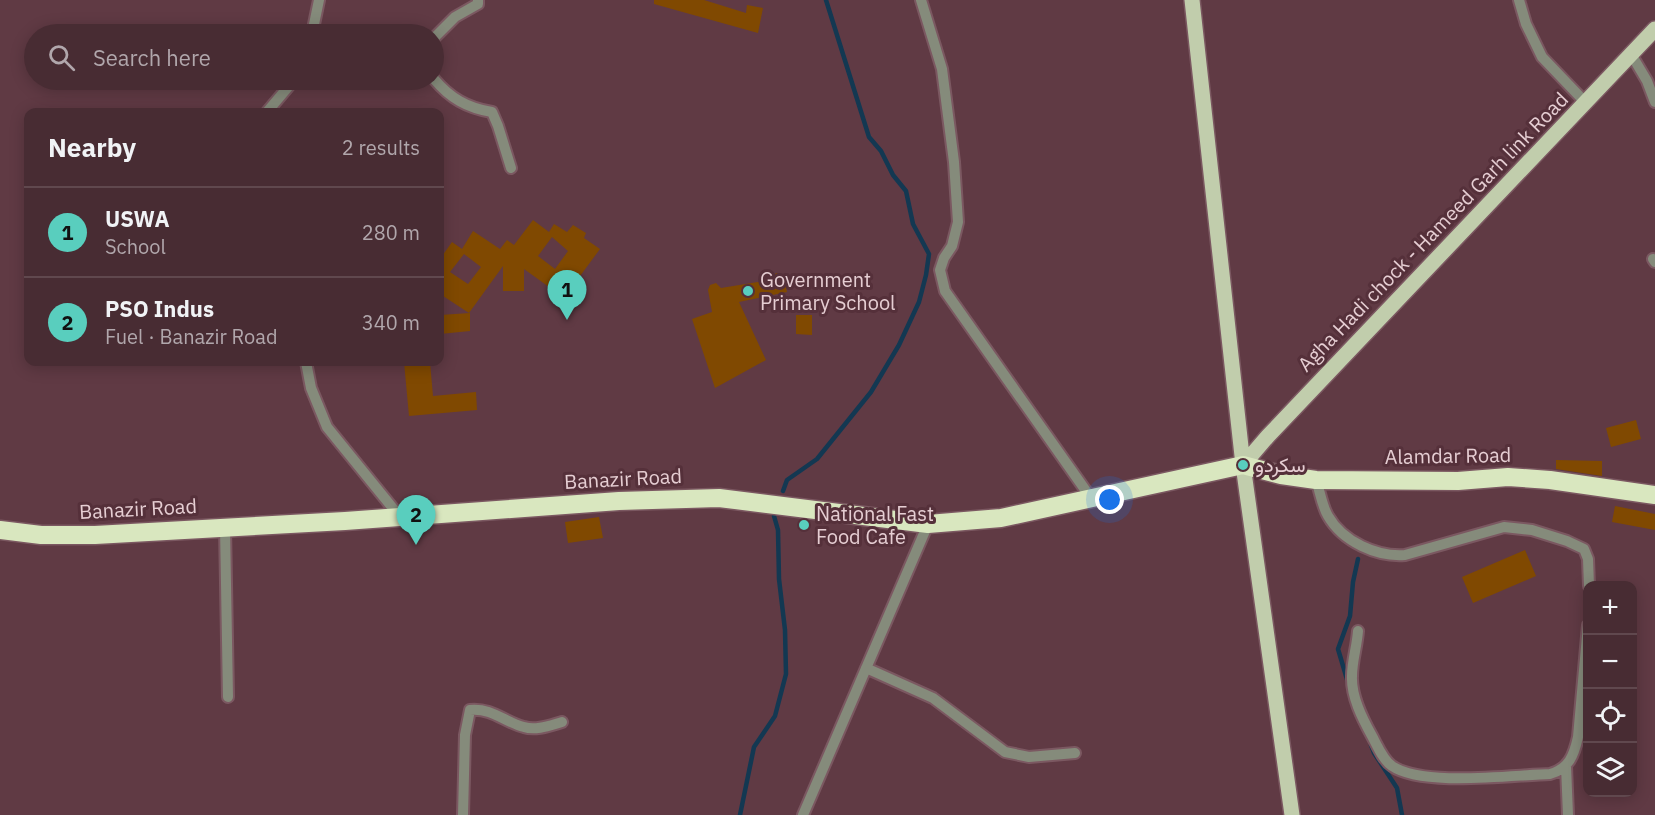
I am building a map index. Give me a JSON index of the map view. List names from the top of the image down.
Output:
{
  "streets": {
    "highway": ["Alamdar Road", "Banazir Road"],
    "main road": ["Agha Hadi chock - Hameed Garh link Road"]
  },
  "crossings": [
    ["Agha Hadi chock - Hameed Garh link Road", "Alamdar Road"],
    ["Agha Hadi chock - Hameed Garh link Road", "Banazir Road"],
    ["Alamdar Road", "Banazir Road"]
  ],
  "places": ["Government Primary School", "سکردو", "National Fast Food Cafe"],
  "page": {
    "search": "Search here",
    "heading": ["Nearby", "2 results"],
    "list": [
      {
        "mark": "1",
        "name": "USWA",
        "note": "School",
        "value": "280 m"
      },
      {
        "mark": "2",
        "name": "PSO Indus",
        "note": "Fuel · Banazir Road",
        "value": "340 m"
      }
    ],
    "pins": ["1", "2"],
    "map_buttons": ["+", "−"]
  }
}
